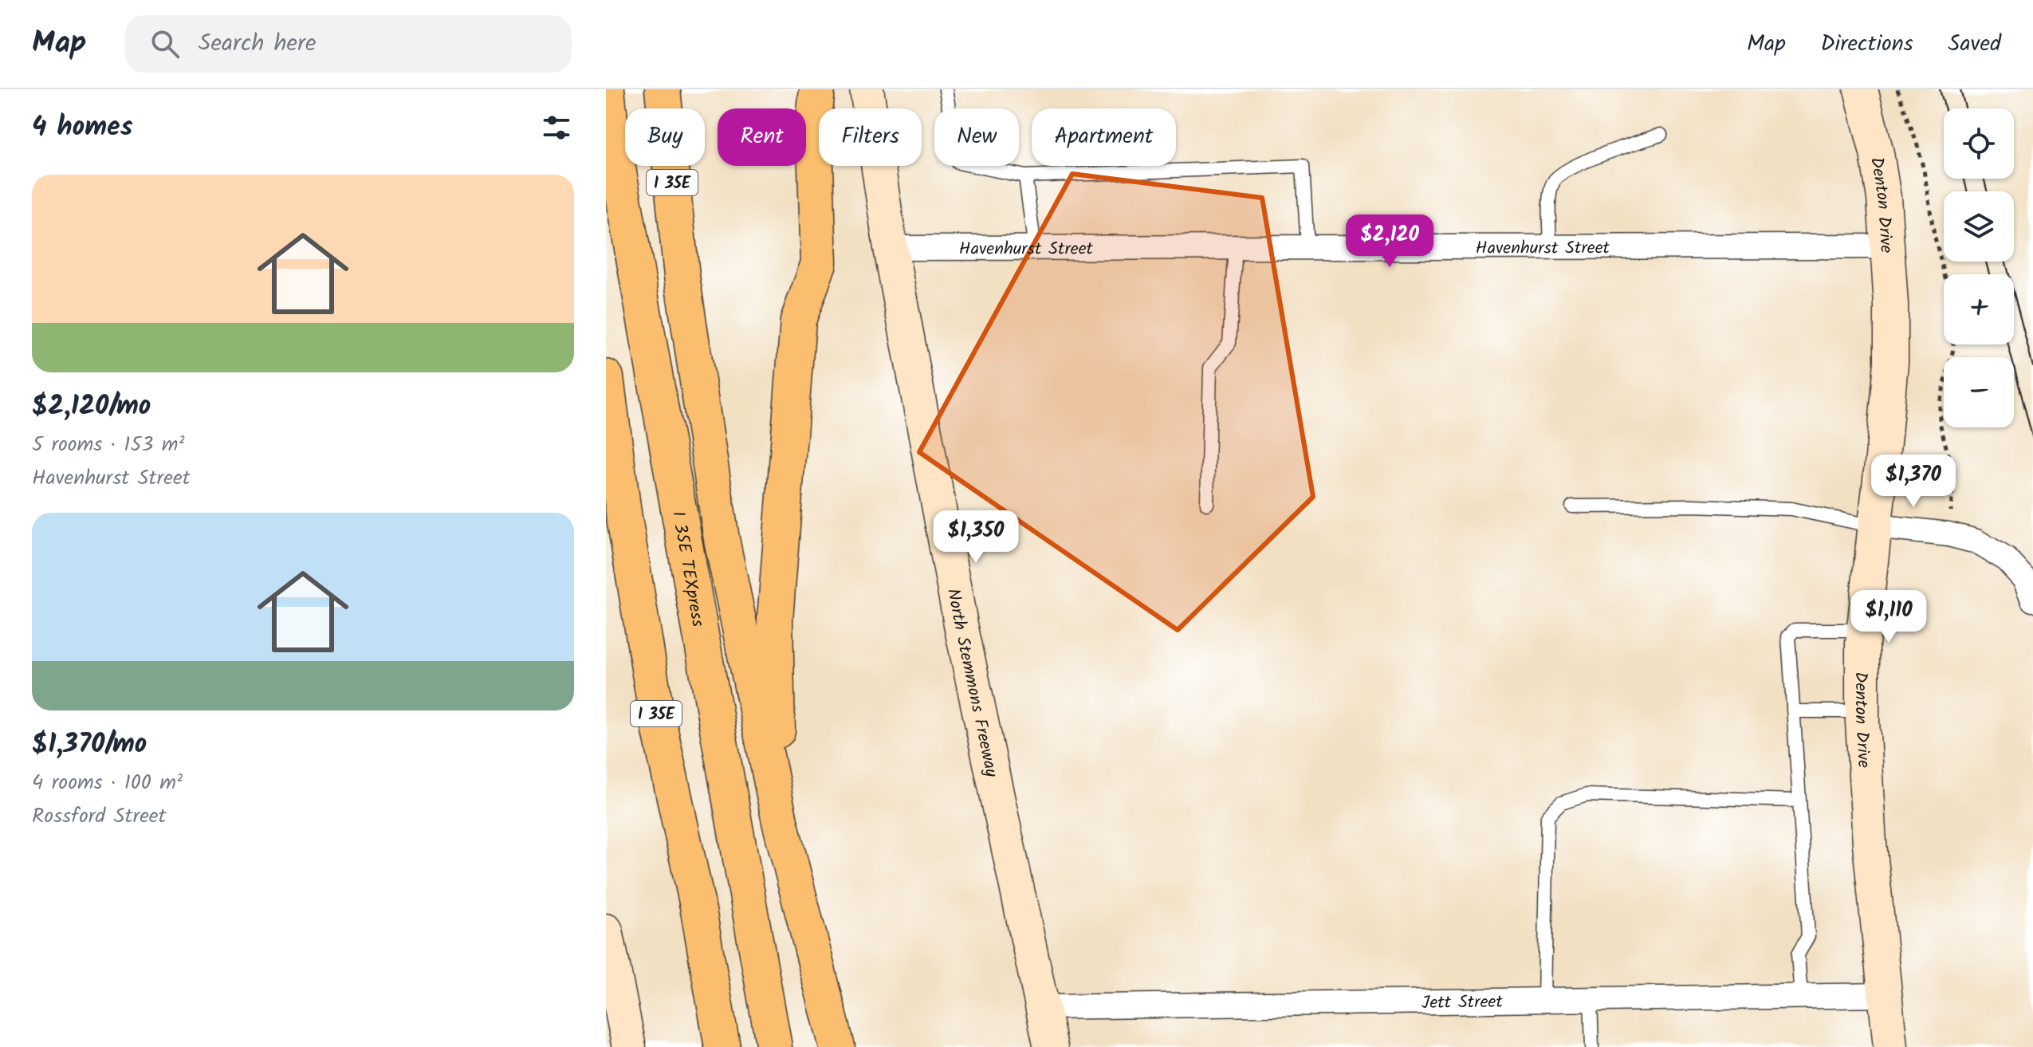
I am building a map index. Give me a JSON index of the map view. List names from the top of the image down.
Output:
{
  "streets": {
    "highway": ["I 35E", "I 35E TEXpress"],
    "main road": ["Denton Drive", "North Stemmons Freeway"],
    "street": ["Havenhurst Street", "Jett Street"]
  },
  "crossings": [
    ["Denton Drive", "Havenhurst Street"],
    ["Denton Drive", "Jett Street"],
    ["Havenhurst Street", "North Stemmons Freeway"],
    ["North Stemmons Freeway", "Jett Street"]
  ],
  "page": {
    "header": "Map",
    "search": "Search here",
    "nav": ["Map", "Directions", "Saved"],
    "heading": "4 homes",
    "map_buttons": ["+", "−"],
    "chip": [
      "Buy",
      "Rent",
      "Filters",
      "New",
      "Apartment"
    ],
    "list": [
      {
        "name": "$2,120/mo",
        "note": "5 rooms · 153 m² · Havenhurst Street"
      },
      {
        "name": "$1,370/mo",
        "note": "4 rooms · 100 m² · Rossford Street"
      }
    ],
    "price": [
      "$2,120",
      "$1,370",
      "$1,350",
      "$1,110"
    ]
  }
}
